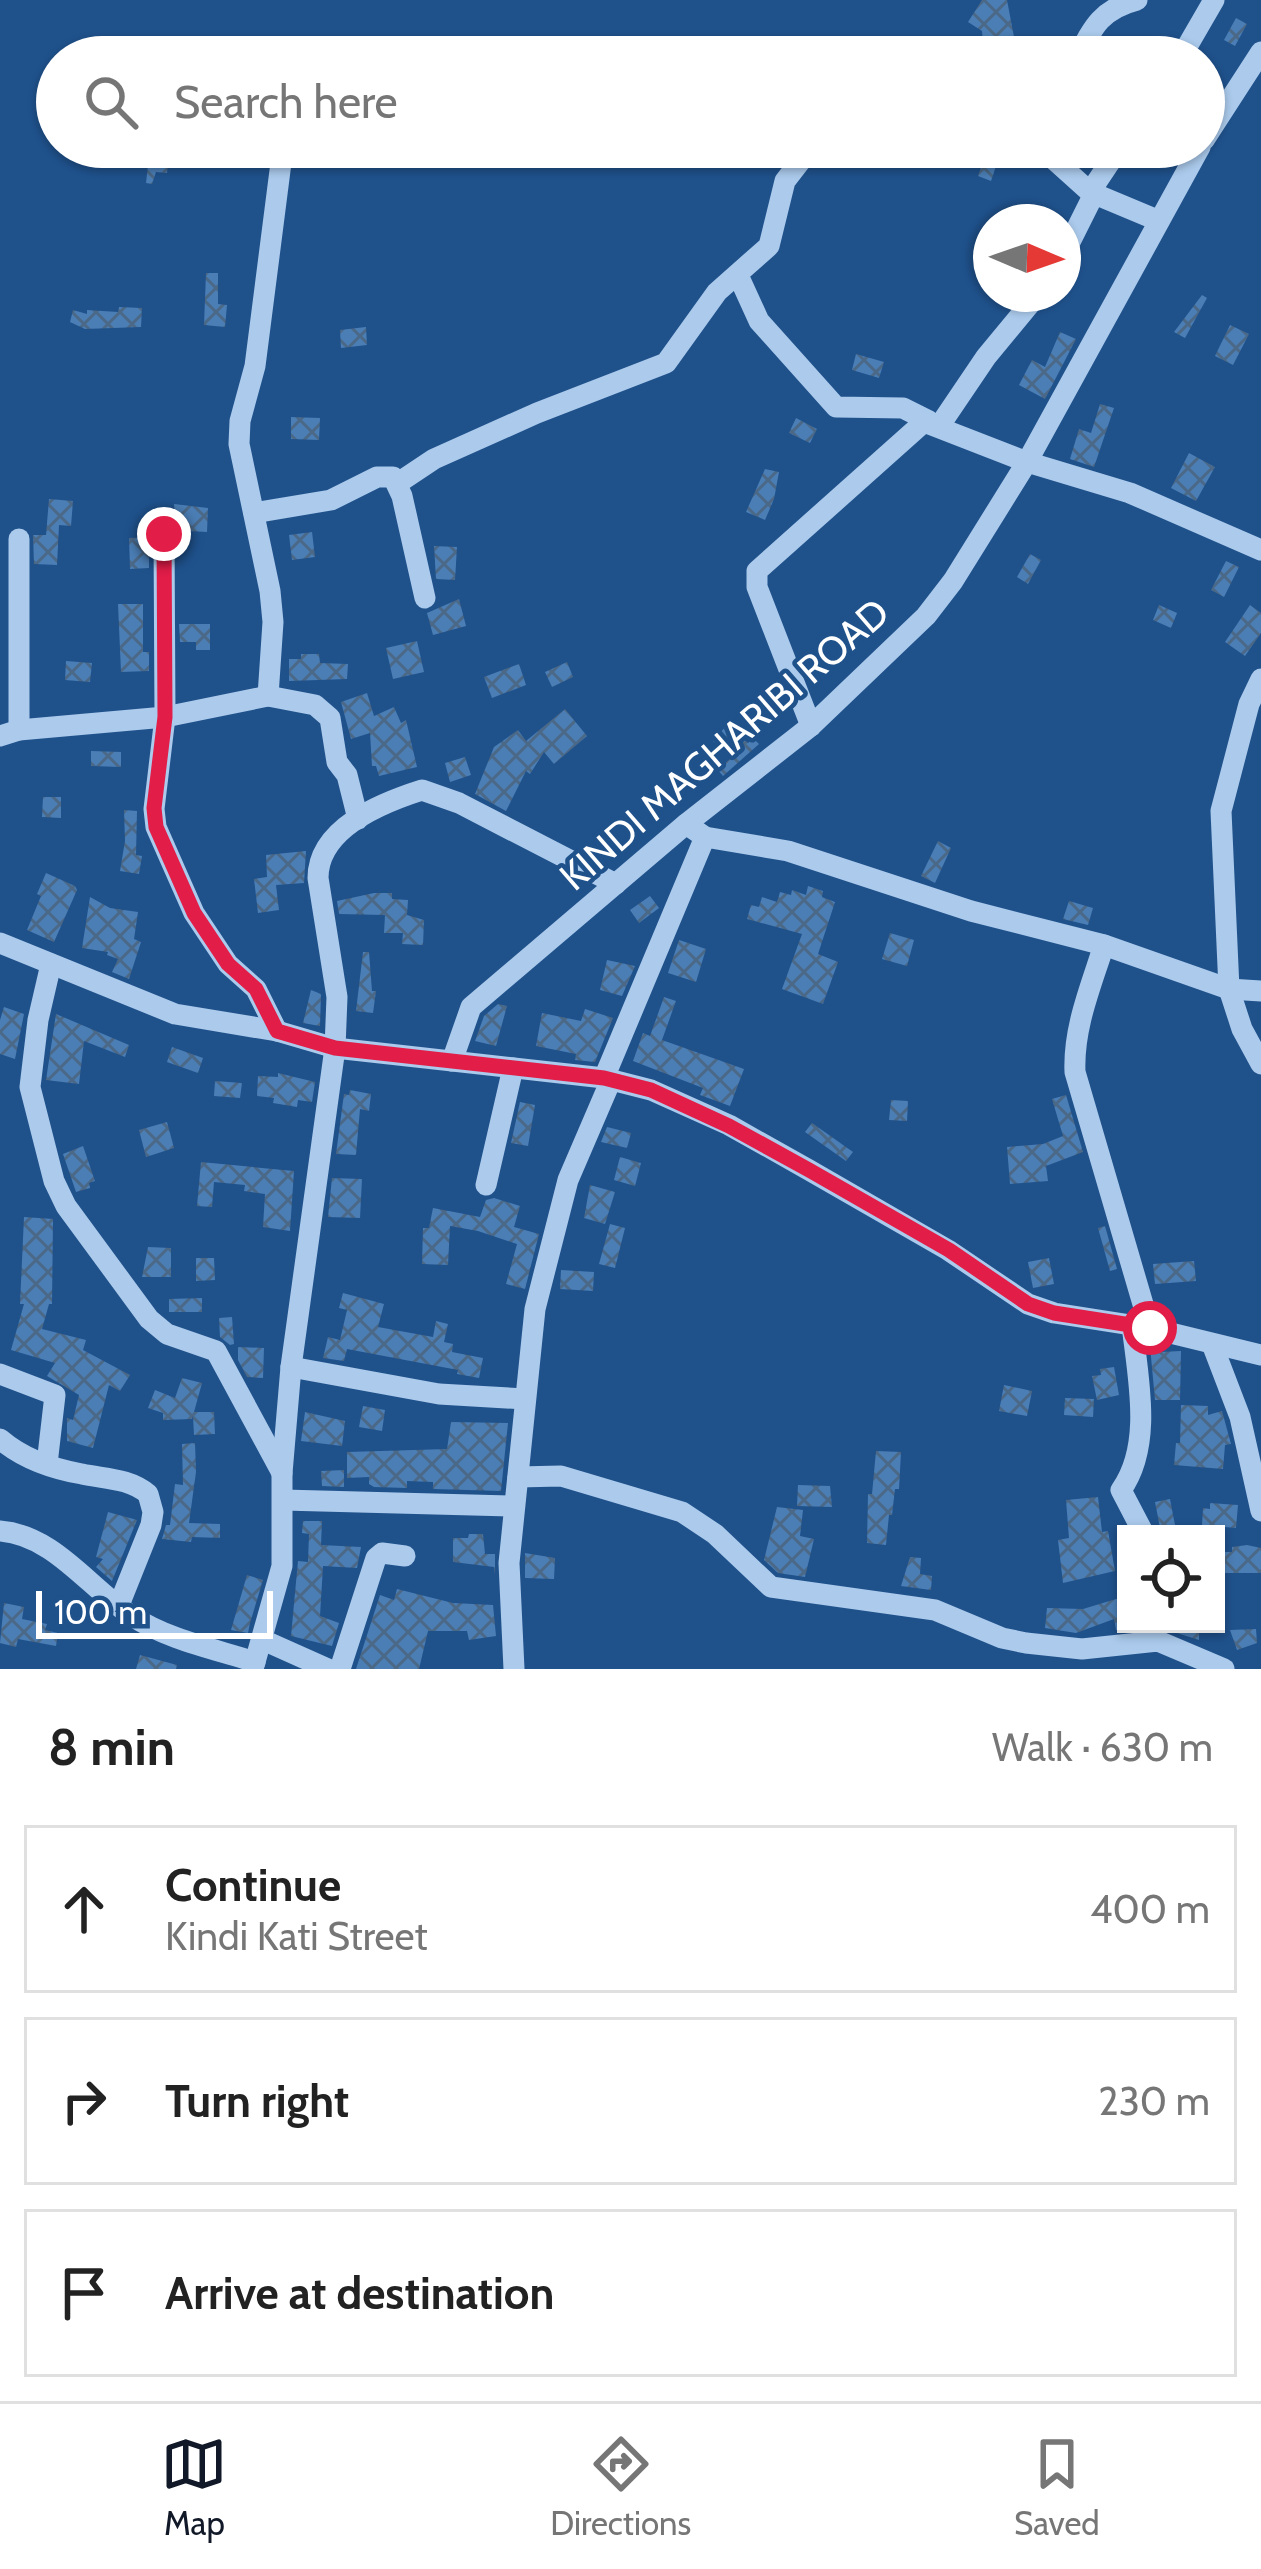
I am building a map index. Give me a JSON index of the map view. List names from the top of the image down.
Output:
{
  "streets": {
    "street": ["KINDI MAGHARIBI ROAD"]
  },
  "scale_bar": "100 m",
  "north": "right",
  "page": {
    "search": "Search here",
    "scale": "100 m",
    "heading": ["8 min", "Walk · 630 m"],
    "list": [
      ["Continue", "Kindi Kati Street", "400 m"],
      ["Turn right", "230 m"],
      "Arrive at destination"
    ],
    "nav": ["Map", "Directions", "Saved"]
  }
}
